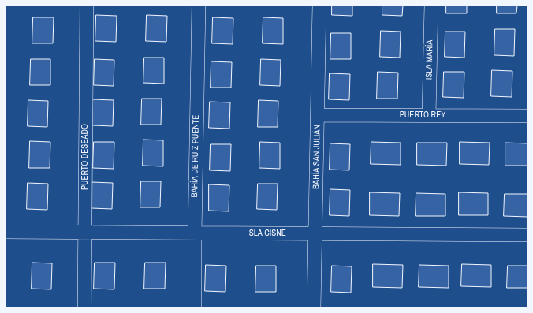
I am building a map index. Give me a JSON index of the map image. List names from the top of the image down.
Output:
{
  "streets": {
    "street": [
      "ISLA MARÍA",
      "PUERTO REY",
      "BAHÍA DE RUIZ PUENTE",
      "PUERTO DESEADO",
      "BAHÍA SAN JULIÁN",
      "ISLA CISNE"
    ]
  },
  "crossings": [
    ["ISLA MARÍA", "PUERTO REY"],
    ["PUERTO REY", "BAHÍA SAN JULIÁN"],
    ["BAHÍA DE RUIZ PUENTE", "ISLA CISNE"],
    ["PUERTO DESEADO", "ISLA CISNE"],
    ["BAHÍA SAN JULIÁN", "ISLA CISNE"]
  ]
}
